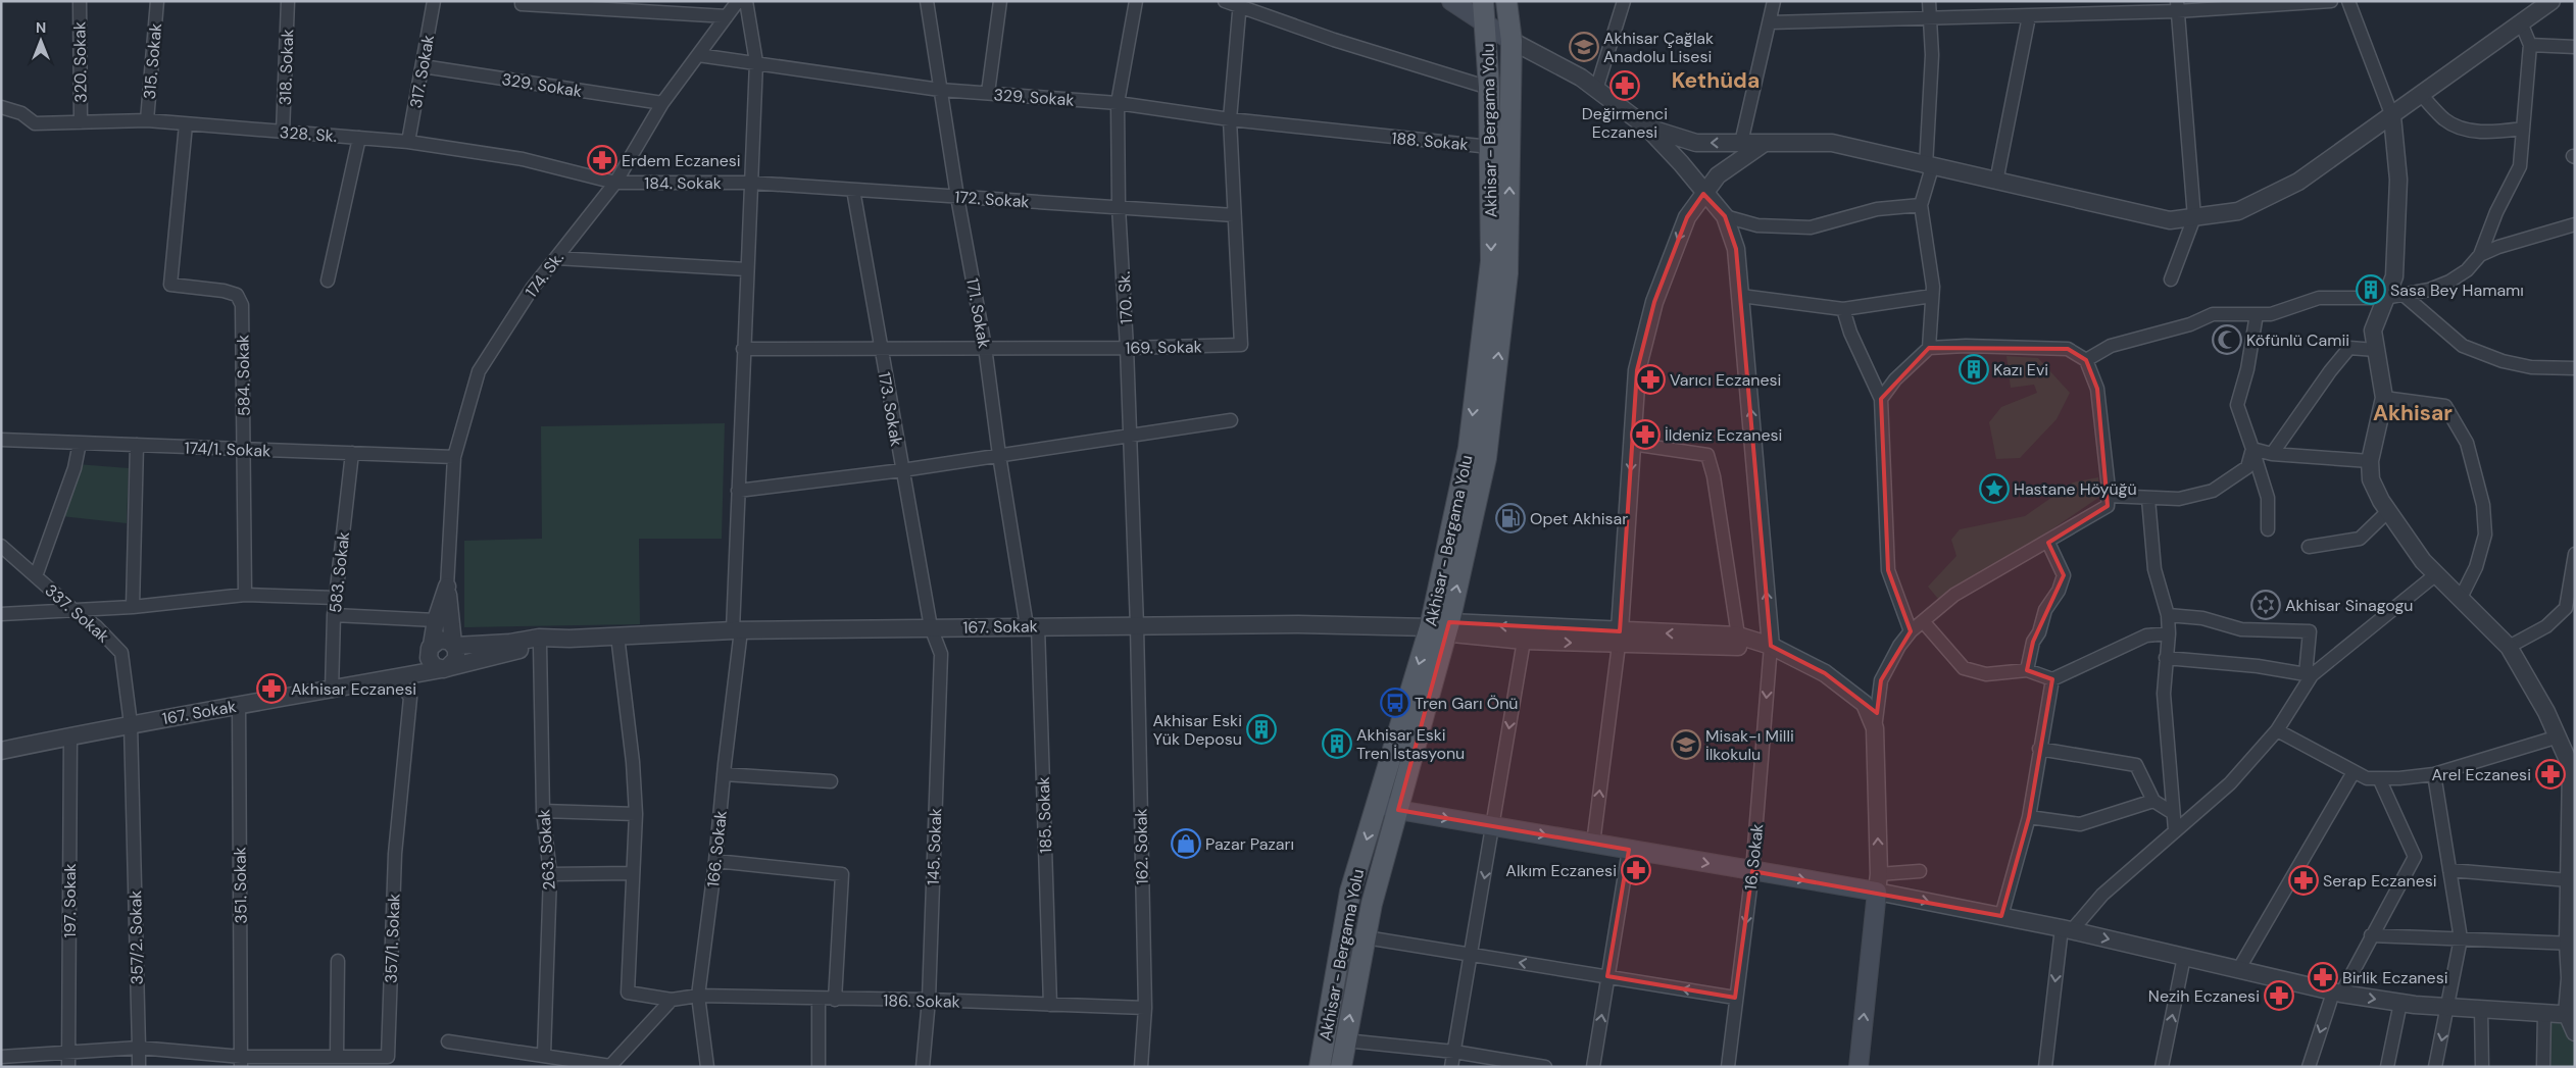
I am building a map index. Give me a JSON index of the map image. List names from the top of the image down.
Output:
{
  "streets": {
    "main road": ["Akhisar - Bergama Yolu"],
    "street": [
      "315. Sokak",
      "320. Sokak",
      "318. Sokak",
      "317. Sokak",
      "329. Sokak",
      "328. Sk.",
      "188. Sokak",
      "184. Sokak",
      "172. Sokak",
      "174. Sk.",
      "170. Sk.",
      "171. Sokak",
      "169. Sokak",
      "584. Sokak",
      "173. Sokak",
      "174/1. Sokak",
      "583. Sokak",
      "337. Sokak",
      "167. Sokak",
      "185. Sokak",
      "145. Sokak",
      "162. Sokak",
      "166. Sokak",
      "263. Sokak",
      "16. Sokak",
      "351. Sokak",
      "197. Sokak",
      "357/2. Sokak",
      "357/1. Sokak",
      "186. Sokak"
    ]
  },
  "crossings": [
    ["315. Sokak", "328. Sk."],
    ["320. Sokak", "328. Sk."],
    ["318. Sokak", "328. Sk."],
    ["317. Sokak", "329. Sokak"],
    ["317. Sokak", "328. Sk."],
    ["329. Sokak", "188. Sokak"],
    ["329. Sokak", "174. Sk."],
    ["329. Sokak", "170. Sk."],
    ["329. Sokak", "171. Sokak"],
    ["329. Sokak", "169. Sokak"],
    ["329. Sokak", "166. Sokak"],
    ["Akhisar - Bergama Yolu", "188. Sokak"],
    ["Akhisar - Bergama Yolu", "167. Sokak"],
    ["328. Sk.", "184. Sokak"],
    ["328. Sk.", "174. Sk."],
    ["328. Sk.", "584. Sokak"],
    ["184. Sokak", "172. Sokak"],
    ["184. Sokak", "174. Sk."],
    ["184. Sokak", "166. Sokak"],
    ["172. Sokak", "170. Sk."],
    ["172. Sokak", "171. Sokak"],
    ["172. Sokak", "169. Sokak"],
    ["172. Sokak", "173. Sokak"],
    ["172. Sokak", "166. Sokak"],
    ["174. Sk.", "174/1. Sokak"],
    ["170. Sk.", "169. Sokak"],
    ["170. Sk.", "167. Sokak"],
    ["170. Sk.", "162. Sokak"],
    ["171. Sokak", "169. Sokak"],
    ["171. Sokak", "167. Sokak"],
    ["171. Sokak", "185. Sokak"],
    ["169. Sokak", "173. Sokak"],
    ["169. Sokak", "166. Sokak"],
    ["584. Sokak", "174/1. Sokak"],
    ["173. Sokak", "167. Sokak"],
    ["173. Sokak", "145. Sokak"],
    ["174/1. Sokak", "583. Sokak"],
    ["583. Sokak", "167. Sokak"],
    ["337. Sokak", "167. Sokak"],
    ["337. Sokak", "357/2. Sokak"],
    ["167. Sokak", "185. Sokak"],
    ["167. Sokak", "145. Sokak"],
    ["167. Sokak", "162. Sokak"],
    ["167. Sokak", "166. Sokak"],
    ["167. Sokak", "263. Sokak"],
    ["167. Sokak", "351. Sokak"],
    ["167. Sokak", "197. Sokak"],
    ["167. Sokak", "357/2. Sokak"],
    ["167. Sokak", "357/1. Sokak"],
    ["185. Sokak", "186. Sokak"],
    ["145. Sokak", "186. Sokak"],
    ["162. Sokak", "186. Sokak"],
    ["166. Sokak", "186. Sokak"],
    ["351. Sokak", "357/1. Sokak"]
  ],
  "one_way": ["16. Sokak"],
  "districts": ["Kethüda", "Akhisar"],
  "places": {
    "school or university": ["Akhisar Çağlak Anadolu Lisesi", "Misak-ı Milli İlkokulu"],
    "pharmacy": [
      "Değirmenci Eczanesi",
      "Erdem Eczanesi",
      "Varıcı Eczanesi",
      "İldeniz Eczanesi",
      "Akhisar Eczanesi",
      "Arel Eczanesi",
      "Alkım Eczanesi",
      "Serap Eczanesi",
      "Birlik Eczanesi",
      "Nezih Eczanesi"
    ],
    "building": [
      "Sasa Bey Hamamı",
      "Kazı Evi",
      "Akhisar Eski Yük Deposu",
      "Akhisar Eski Tren İstasyonu"
    ],
    "mosque": ["Köfünlü Camii"],
    "place": ["Hastane Höyüğü"],
    "fuel station": ["Opet Akhisar"],
    "synagogue": ["Akhisar Sinagogu"],
    "bus stop": ["Tren Garı Önü"],
    "shop": ["Pazar Pazarı"]
  },
  "north": "top"
}
